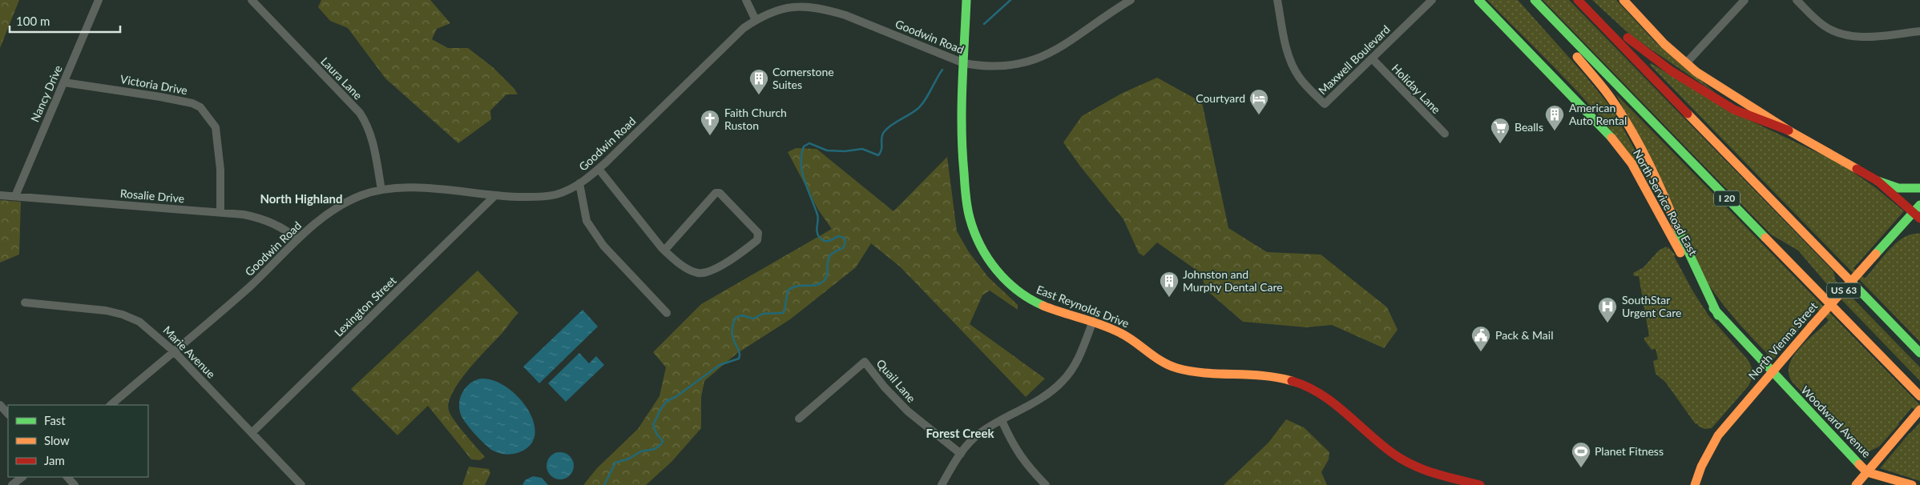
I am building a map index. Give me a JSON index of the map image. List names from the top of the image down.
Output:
{
  "streets": {
    "main road": [
      "I 20",
      "North Service Road East",
      "US 63",
      "East Reynolds Drive",
      "North Vienna Street",
      "Woodward Avenue"
    ],
    "street": [
      "Goodwin Road",
      "Maxwell Boulevard",
      "Laura Lane",
      "Victoria Drive",
      "Holiday Lane",
      "Nancy Drive",
      "Rosalie Drive",
      "Lexington Street",
      "Marie Avenue",
      "Quail Lane"
    ]
  },
  "crossings": [
    ["Goodwin Road", "Laura Lane"],
    ["Goodwin Road", "Rosalie Drive"],
    ["Goodwin Road", "Lexington Street"],
    ["Goodwin Road", "East Reynolds Drive"],
    ["Goodwin Road", "Marie Avenue"],
    ["Maxwell Boulevard", "Holiday Lane"],
    ["Victoria Drive", "Nancy Drive"],
    ["Victoria Drive", "Rosalie Drive"],
    ["Nancy Drive", "Rosalie Drive"],
    ["North Service Road East", "North Vienna Street"],
    ["North Service Road East", "Woodward Avenue"],
    ["Lexington Street", "Marie Avenue"],
    ["North Vienna Street", "Woodward Avenue"]
  ],
  "districts": ["North Highland", "Forest Creek"],
  "places": {
    "building": ["Cornerstone Suites", "American Auto Rental", "Johnston and Murphy Dental Care"],
    "hotel": ["Courtyard"],
    "church": ["Faith Church Ruston"],
    "supermarket": ["Bealls"],
    "hospital": ["SouthStar Urgent Care"],
    "public building": ["Pack & Mail"],
    "sports": ["Planet Fitness"]
  },
  "legend": ["Fast", "Slow", "Jam"],
  "scale_bar": "100 m"
}
